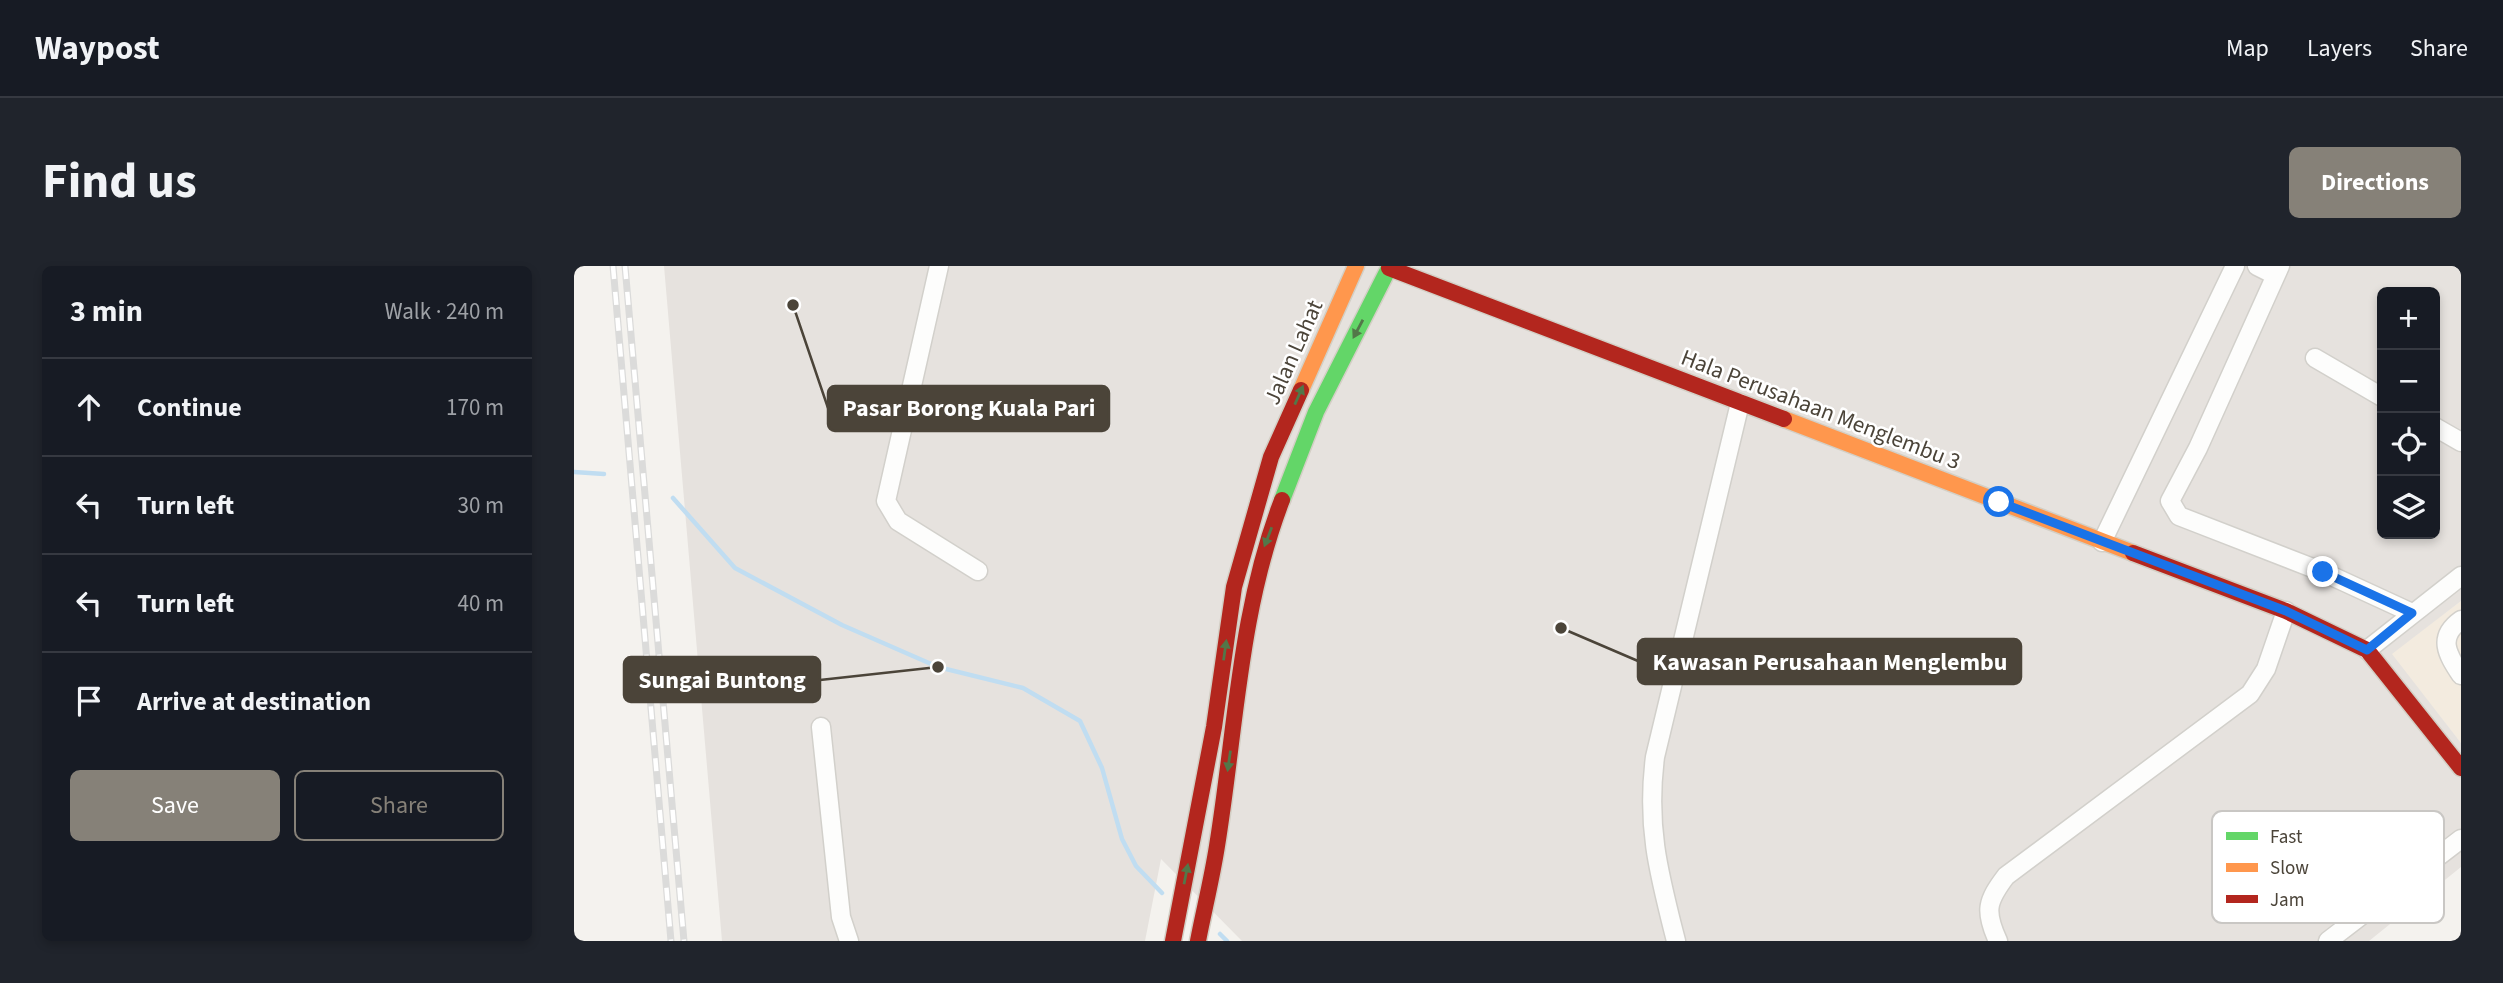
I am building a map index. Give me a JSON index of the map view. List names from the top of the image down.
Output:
{
  "streets": {
    "main road": ["Jalan Lahat", "Hala Perusahaan Menglembu 3"]
  },
  "places": ["Pasar Borong Kuala Pari", "Kawasan Perusahaan Menglembu", "Sungai Buntong"],
  "legend": ["Fast", "Slow", "Jam"],
  "page": {
    "header": "Waypost",
    "nav": ["Map", "Layers", "Share"],
    "title": "Find us",
    "buttons": [
      "Directions",
      ["Save", "Share"]
    ],
    "heading": ["3 min", "Walk · 240 m"],
    "map_buttons": ["+", "−"],
    "list": [
      ["Continue", "170 m"],
      ["Turn left", "30 m"],
      ["Turn left", "40 m"],
      "Arrive at destination"
    ]
  }
}
